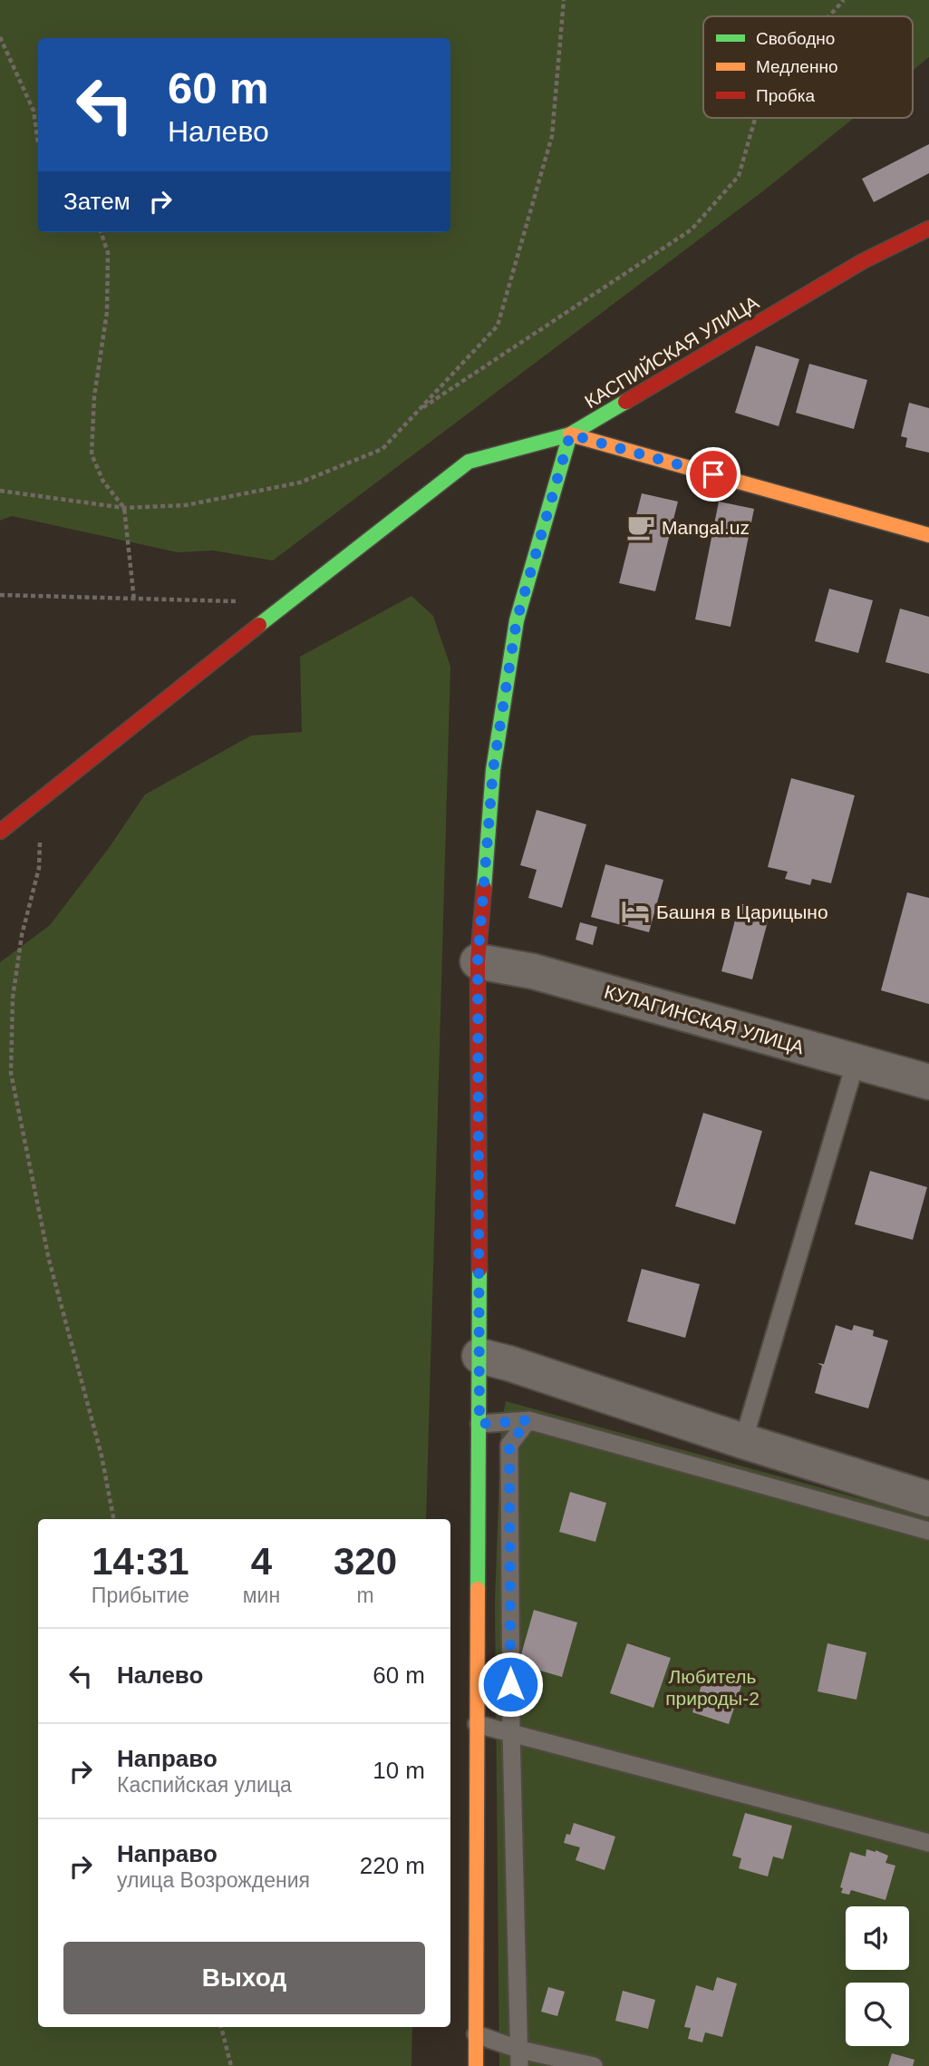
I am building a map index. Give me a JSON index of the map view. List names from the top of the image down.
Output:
{
  "streets": {
    "street": ["КАСПИЙСКАЯ УЛИЦА", "КУЛАГИНСКАЯ УЛИЦА"]
  },
  "parks": ["Любитель природы-2"],
  "places": {
    "cafe": ["Mangal.uz"],
    "hotel": ["Башня в Царицыно"]
  },
  "legend": ["Свободно", "Медленно", "Пробка"],
  "page": {
    "turn": ["60 m", "Налево"],
    "then": "Затем",
    "eta": [
      "14:31",
      "Прибытие",
      "4",
      "мин",
      "320",
      "m"
    ],
    "list": [
      {
        "name": "Налево",
        "value": "60 m"
      },
      {
        "name": "Направо",
        "note": "Каспийская улица",
        "value": "10 m"
      },
      {
        "name": "Направо",
        "note": "улица Возрождения",
        "value": "220 m"
      }
    ],
    "buttons": "Выход"
  }
}
